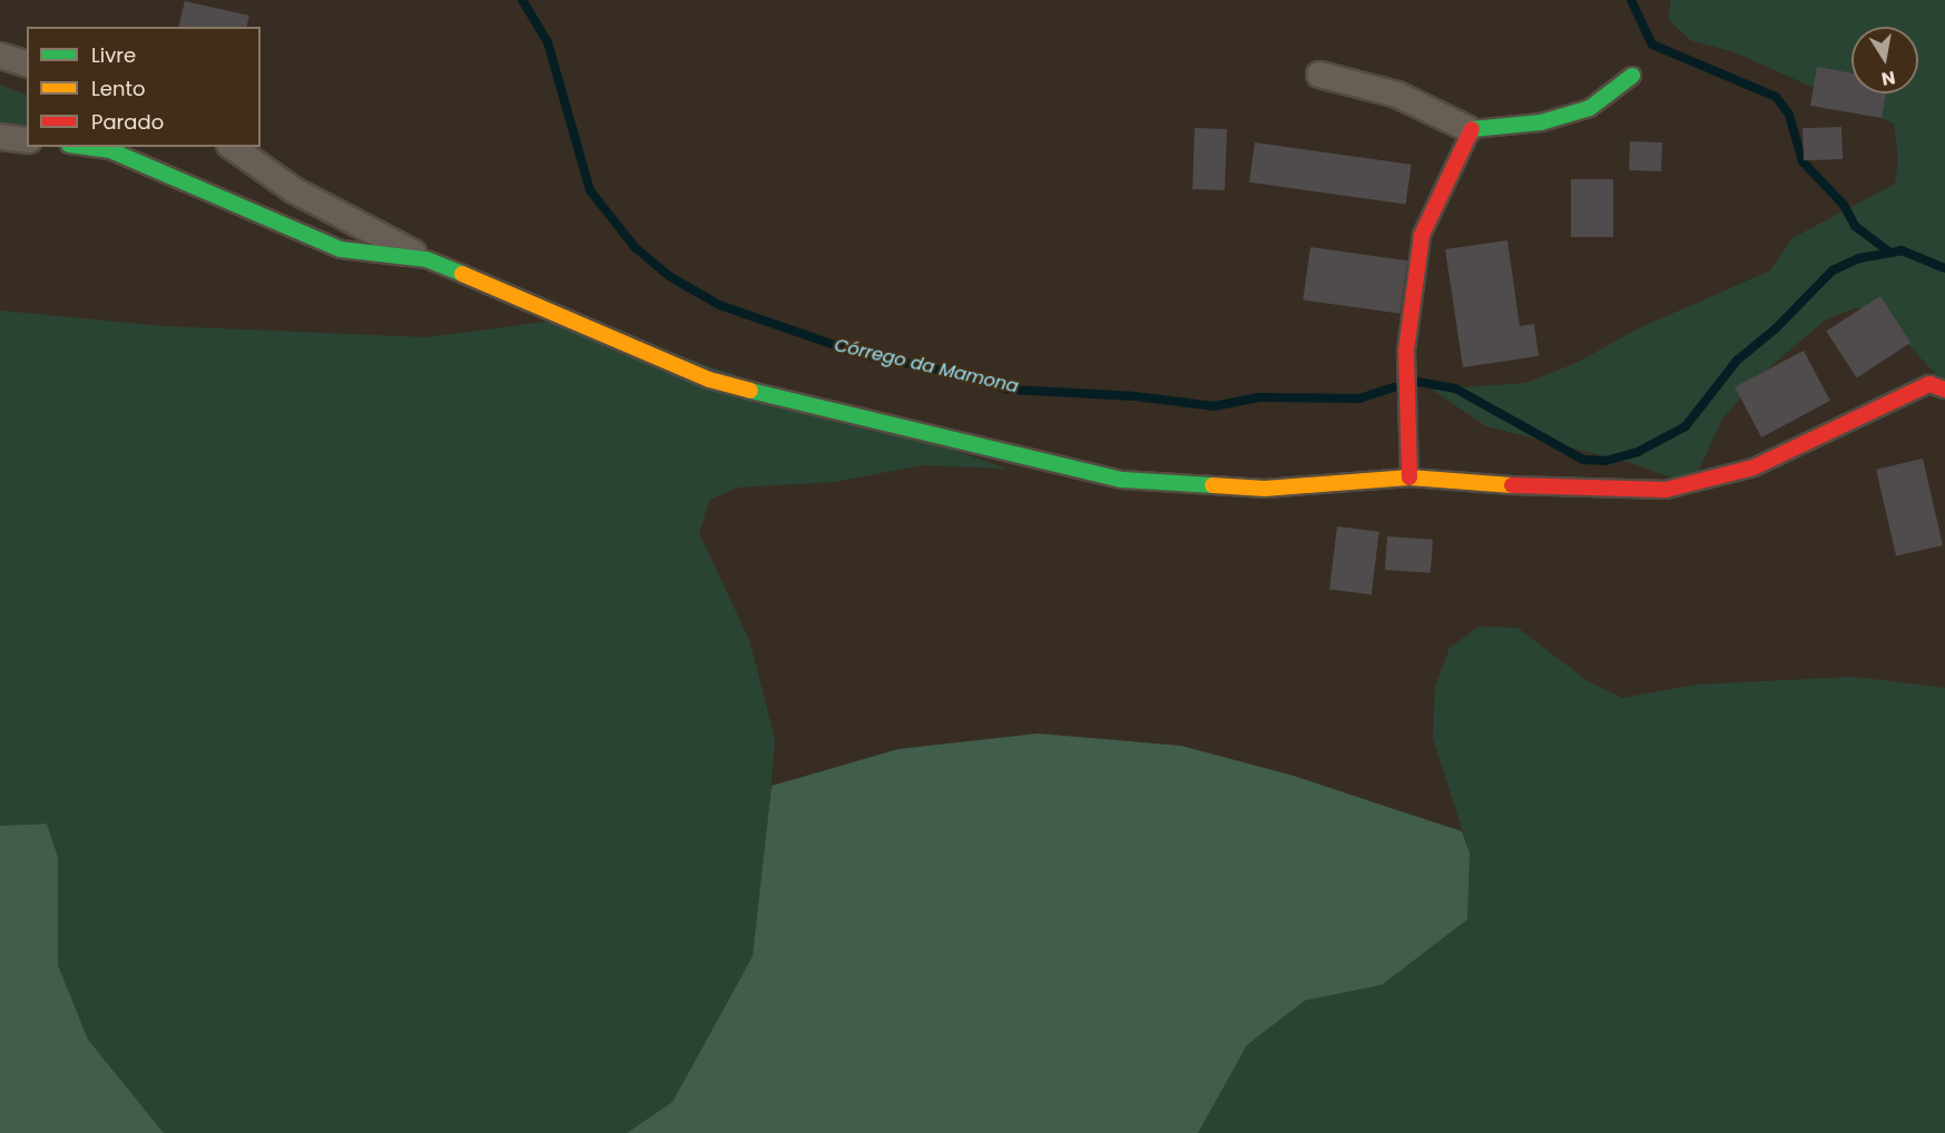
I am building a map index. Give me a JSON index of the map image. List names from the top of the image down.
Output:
{
  "water": ["Córrego da Mamona"],
  "legend": ["Livre", "Lento", "Parado"],
  "north": "bottom"
}
